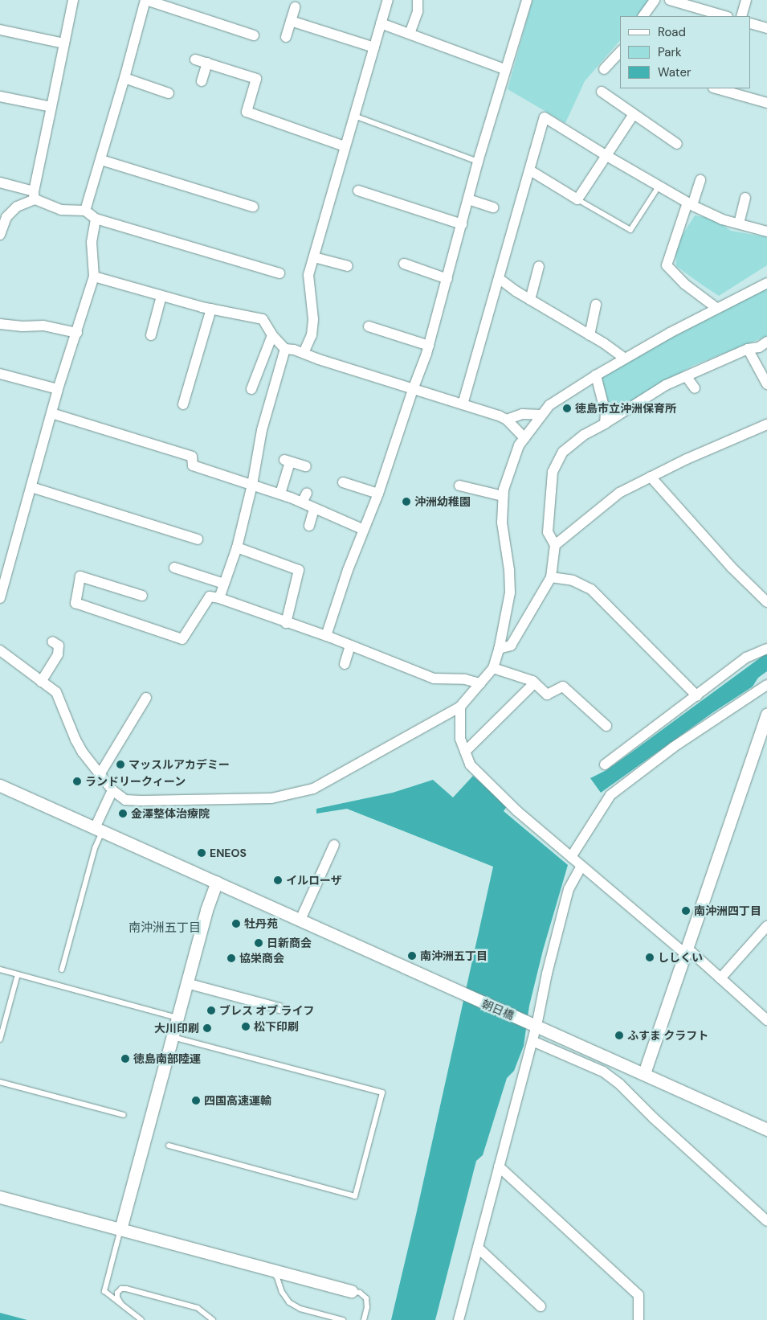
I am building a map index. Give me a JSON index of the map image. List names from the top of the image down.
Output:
{
  "streets": {
    "street": ["朝日橋"]
  },
  "districts": ["南沖洲五丁目"],
  "places": [
    "徳島市立沖洲保育所",
    "沖洲幼稚園",
    "マッスルアカデミー",
    "ランドリークィーン",
    "金澤整体治療院",
    "ENEOS",
    "イルローザ",
    "南沖洲四丁目",
    "牡丹苑",
    "日新商会",
    "南沖洲五丁目",
    "ししくい",
    "協栄商会",
    "ブレス オブ ライフ",
    "松下印刷",
    "大川印刷",
    "ふすま クラフト",
    "徳島南部陸運",
    "四国高速運輸"
  ],
  "legend": ["Road", "Park", "Water"]
}
